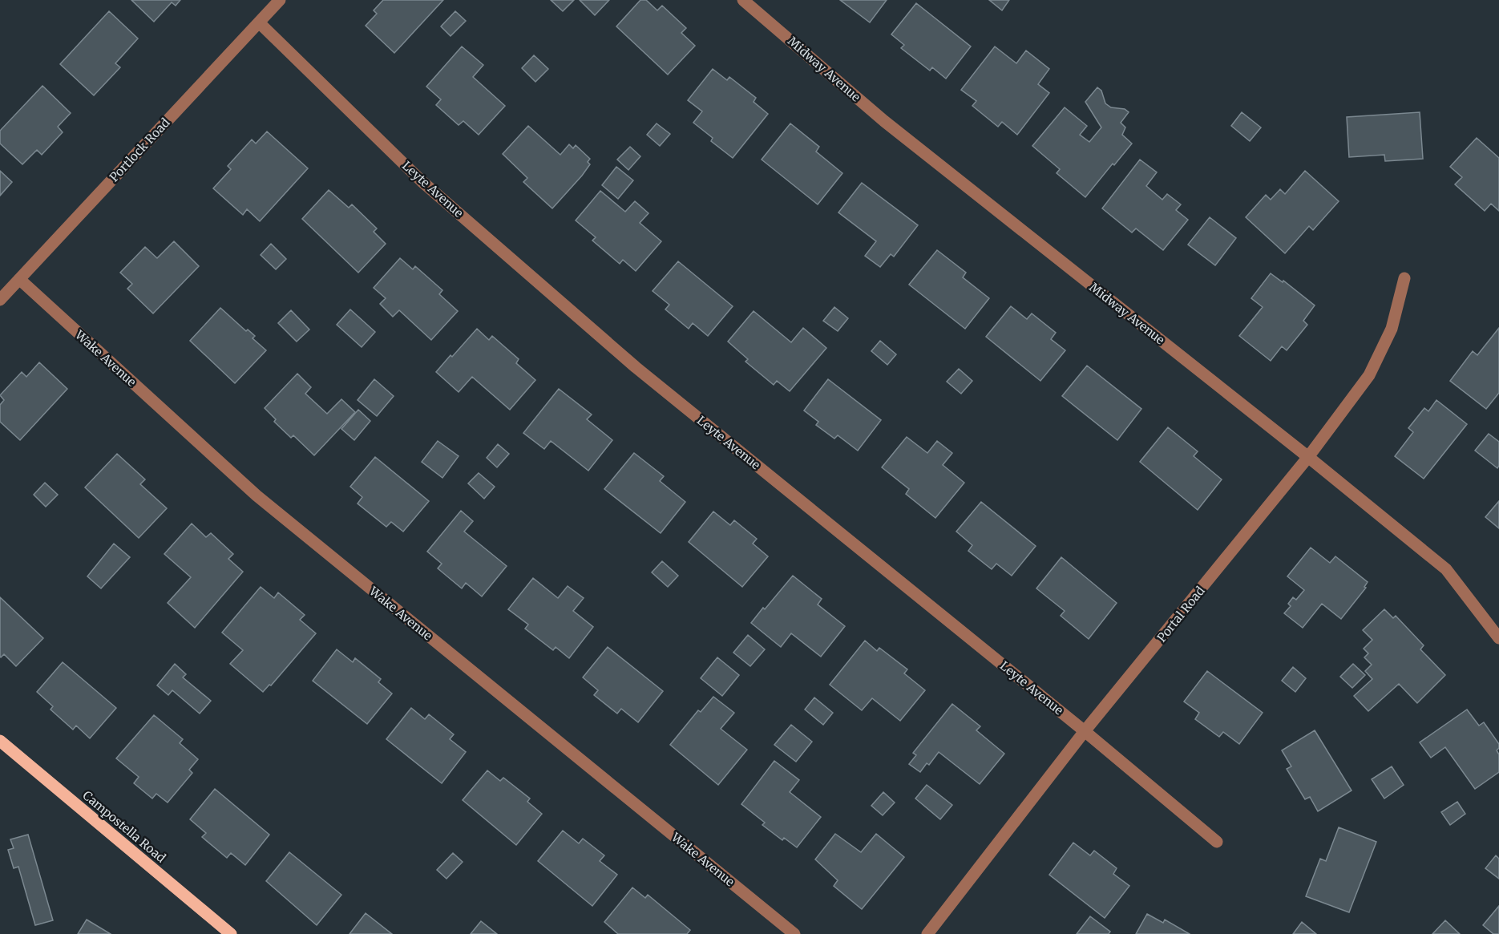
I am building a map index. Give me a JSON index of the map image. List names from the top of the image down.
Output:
{
  "streets": {
    "main road": ["Campostella Road"],
    "street": [
      "Midway Avenue",
      "Portlock Road",
      "Leyte Avenue",
      "Wake Avenue",
      "Portal Road"
    ]
  },
  "crossings": [
    ["Midway Avenue", "Portal Road"],
    ["Portlock Road", "Leyte Avenue"],
    ["Portlock Road", "Wake Avenue"],
    ["Leyte Avenue", "Portal Road"]
  ]
}
